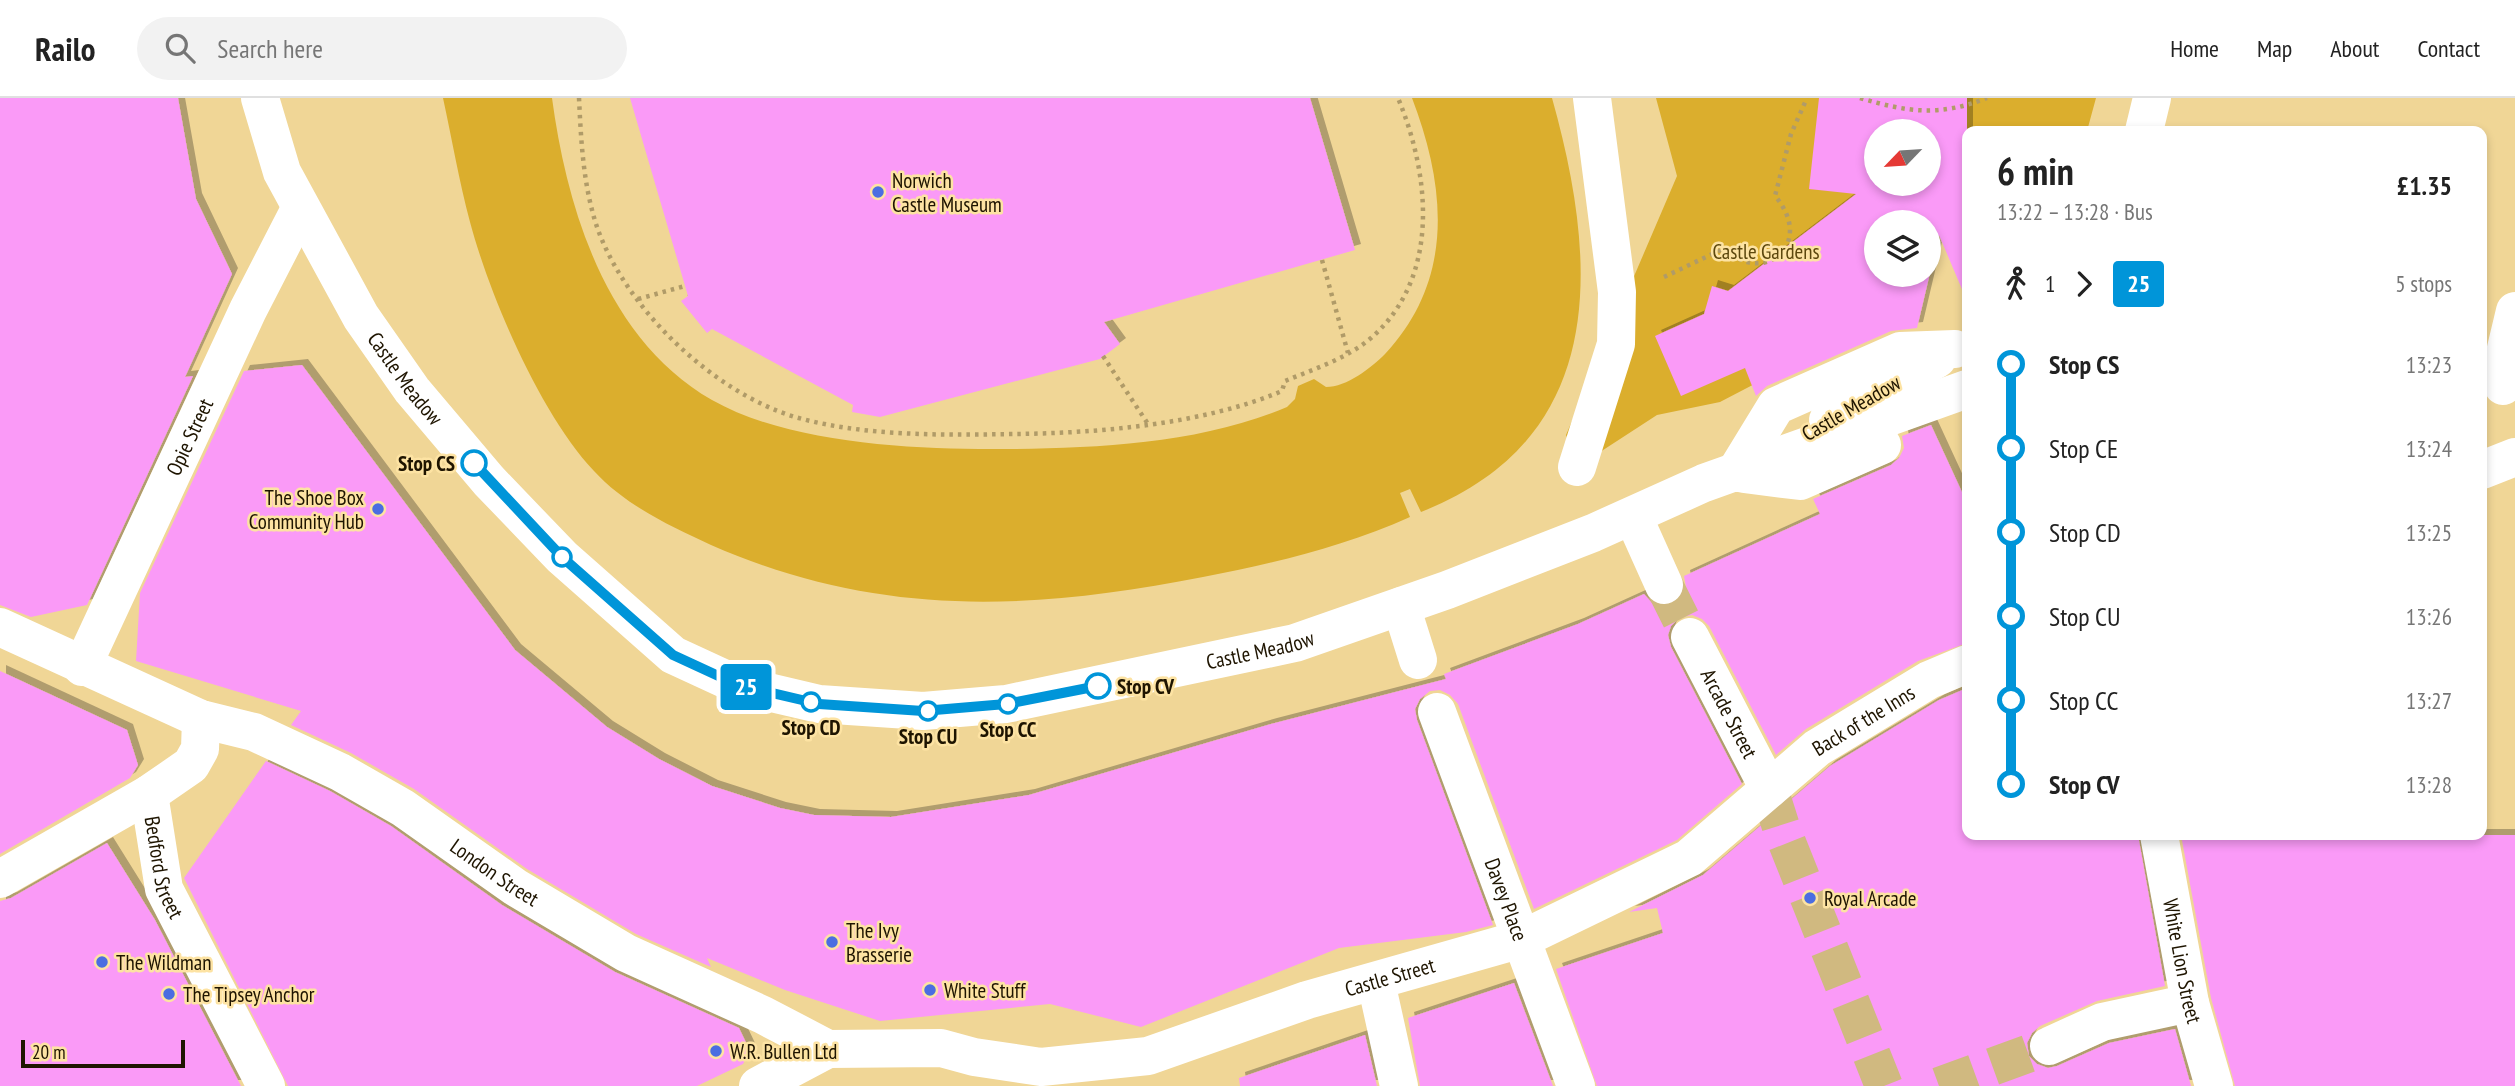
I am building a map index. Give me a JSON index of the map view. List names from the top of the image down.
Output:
{
  "streets": {
    "street": [
      "Castle Meadow",
      "Opie Street",
      "Arcade Street",
      "Back of the Inns",
      "Bedford Street",
      "London Street",
      "Davey Place",
      "White Lion Street",
      "Castle Street"
    ]
  },
  "crossings": [
    ["Castle Meadow", "Opie Street"],
    ["Opie Street", "London Street"],
    ["Arcade Street", "Back of the Inns"],
    ["Arcade Street", "Castle Street"],
    ["Back of the Inns", "Castle Street"],
    ["London Street", "Castle Street"],
    ["Davey Place", "Castle Street"]
  ],
  "parks": ["Castle Gardens"],
  "places": [
    "Norwich Castle Museum",
    "Stop CS",
    "The Shoe Box Community Hub",
    "Stop CV",
    "Stop CD",
    "Stop CC",
    "Stop CU",
    "Royal Arcade",
    "The Ivy Brasserie",
    "The Wildman",
    "White Stuff",
    "The Tipsey Anchor",
    "W.R. Bullen Ltd"
  ],
  "lines": ["bus line 25"],
  "scale_bar": "20 m",
  "north": "bottom left",
  "page": {
    "header": "Railo",
    "search": "Search here",
    "nav": [
      "Home",
      "Map",
      "About",
      "Contact"
    ],
    "on_map": "25",
    "heading": ["6 min", "13:22 – 13:28 · Bus", "£1.35"],
    "legs": ["1", "25", "5 stops"],
    "list": [
      {
        "name": "Stop CS",
        "value": "13:23"
      },
      {
        "name": "Stop CE",
        "value": "13:24"
      },
      {
        "name": "Stop CD",
        "value": "13:25"
      },
      {
        "name": "Stop CU",
        "value": "13:26"
      },
      {
        "name": "Stop CC",
        "value": "13:27"
      },
      {
        "name": "Stop CV",
        "value": "13:28"
      }
    ],
    "scale": "20 m"
  }
}
